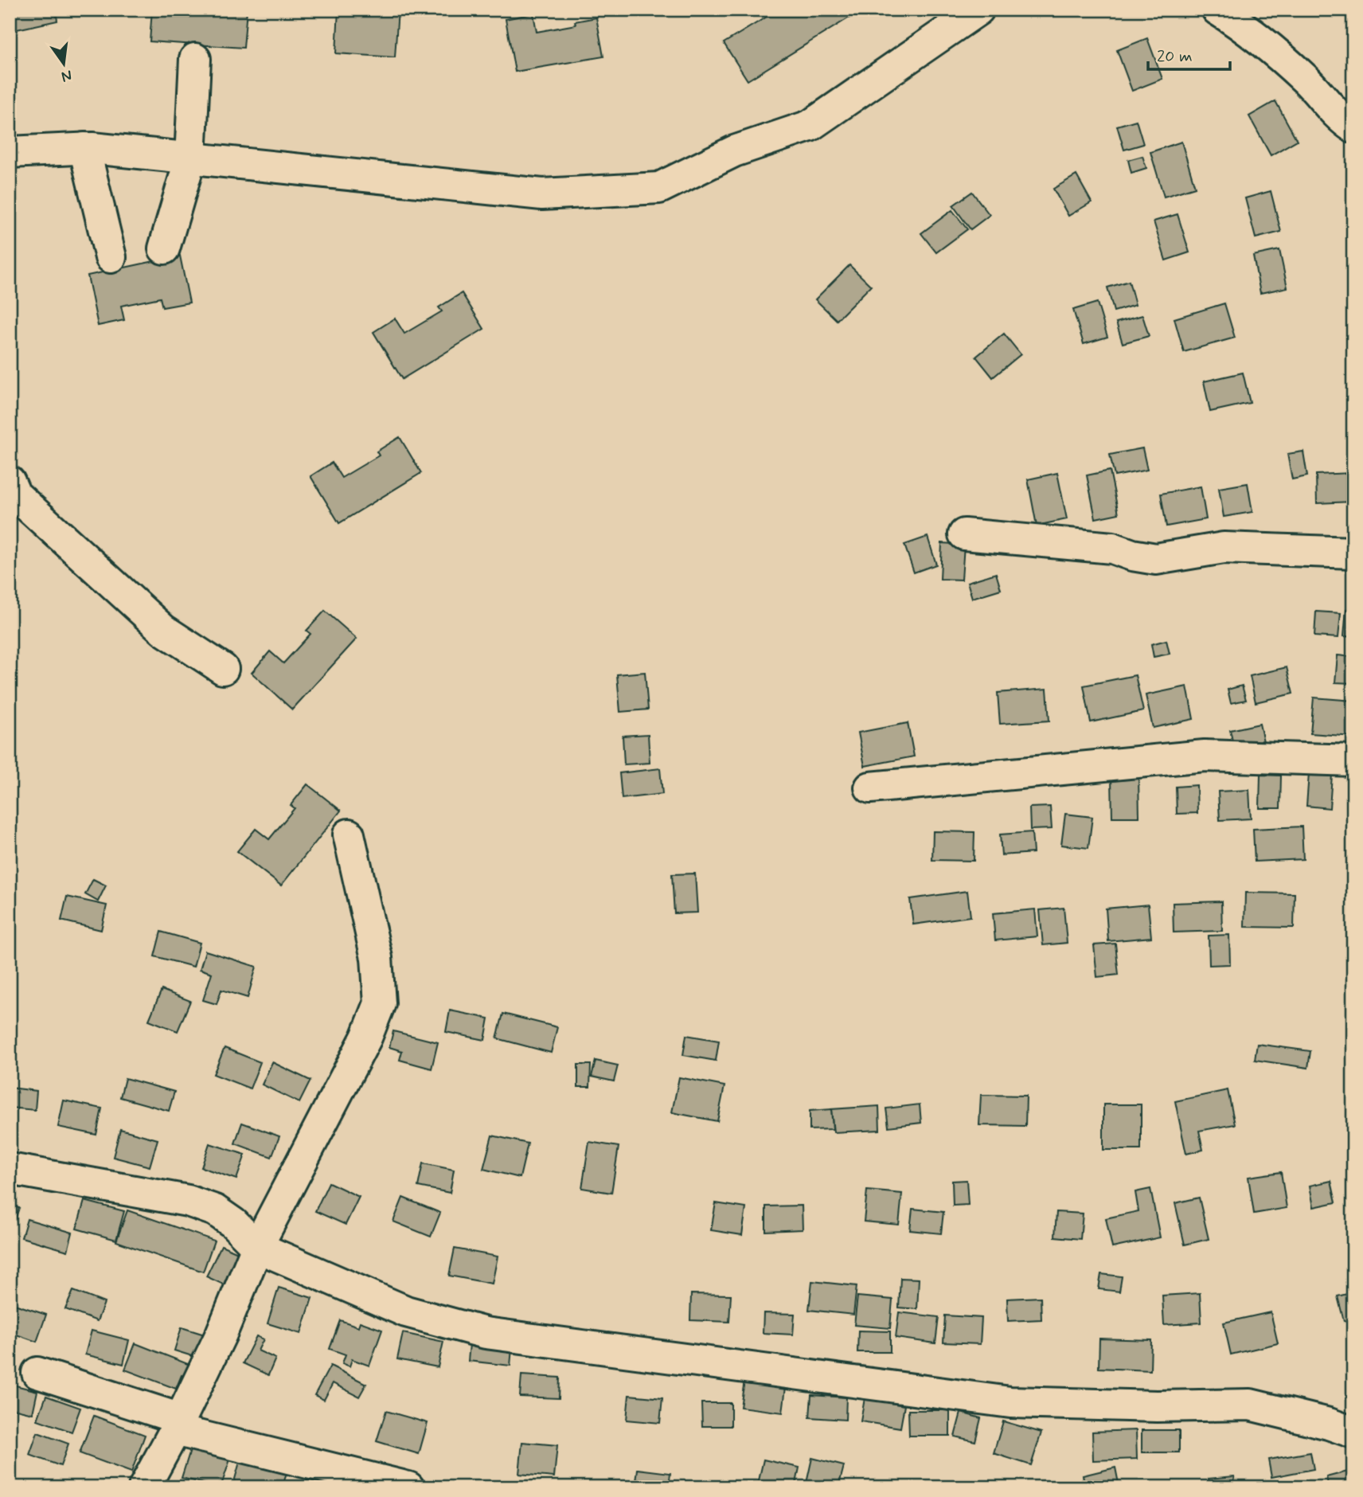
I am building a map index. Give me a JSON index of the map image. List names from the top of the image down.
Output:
{
  "scale_bar": "20 m",
  "north": "bottom"
}
